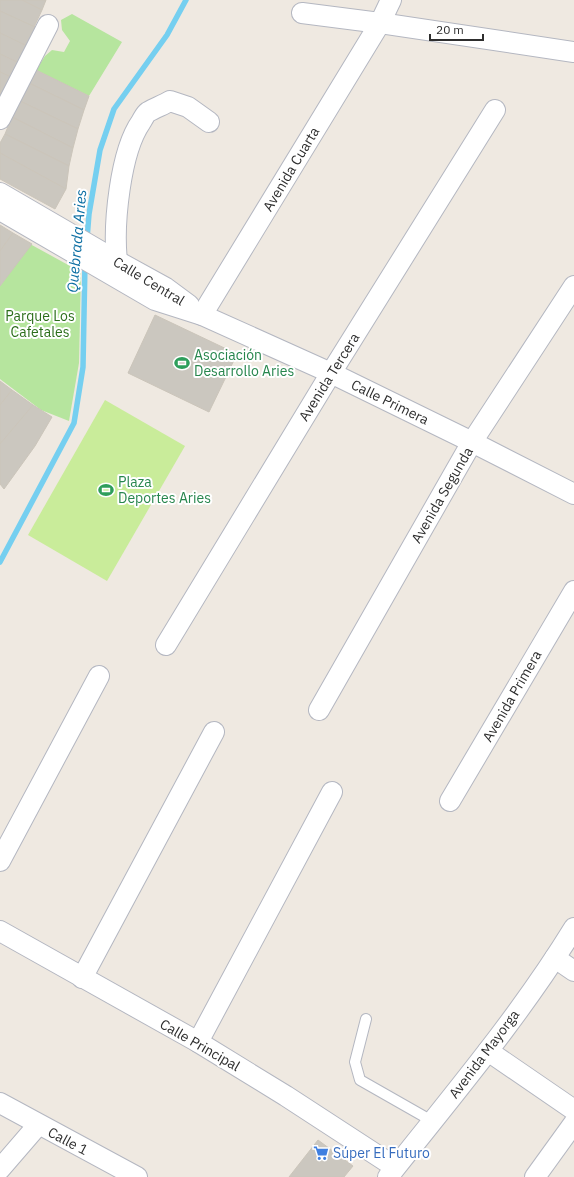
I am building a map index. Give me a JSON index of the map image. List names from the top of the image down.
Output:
{
  "streets": {
    "street": [
      "Avenida Cuarta",
      "Calle Central",
      "Avenida Tercera",
      "Calle Primera",
      "Avenida Segunda",
      "Avenida Primera",
      "Calle Principal",
      "Avenida Mayorga",
      "Calle 1"
    ]
  },
  "crossings": [
    ["Avenida Cuarta", "Calle Central"],
    ["Avenida Cuarta", "Calle Primera"],
    ["Calle Central", "Calle Primera"],
    ["Avenida Tercera", "Calle Primera"],
    ["Calle Primera", "Avenida Segunda"],
    ["Calle Principal", "Avenida Mayorga"]
  ],
  "water": ["Quebrada Aries"],
  "parks": ["Parque Los Cafetales"],
  "places": {
    "sports": ["Asociación Desarrollo Aries", "Plaza Deportes Aries"],
    "supermarket": ["Súper El Futuro"]
  },
  "scale_bar": "20 m"
}
